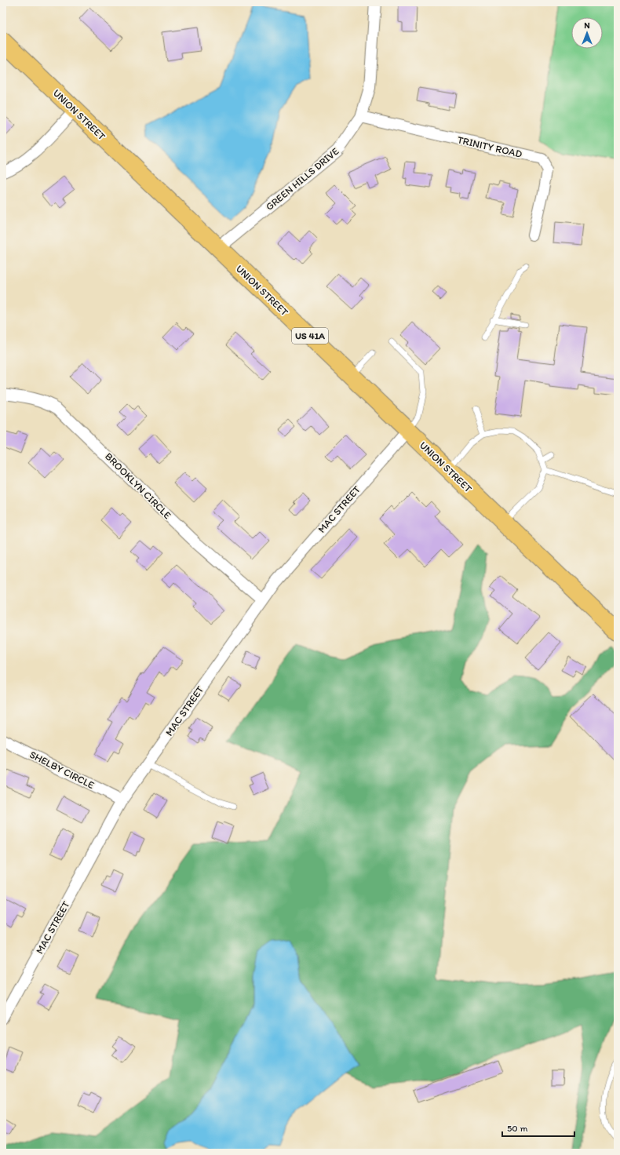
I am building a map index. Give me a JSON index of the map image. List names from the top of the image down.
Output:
{
  "streets": {
    "main road": ["UNION STREET", "US 41A"],
    "street": [
      "TRINITY ROAD",
      "GREEN HILLS DRIVE",
      "BROOKLYN CIRCLE",
      "MAC STREET",
      "SHELBY CIRCLE"
    ]
  },
  "crossings": [
    ["UNION STREET", "GREEN HILLS DRIVE"],
    ["UNION STREET", "MAC STREET"],
    ["TRINITY ROAD", "GREEN HILLS DRIVE"],
    ["BROOKLYN CIRCLE", "MAC STREET"],
    ["MAC STREET", "SHELBY CIRCLE"]
  ],
  "scale_bar": "50 m",
  "north": "top"
}
